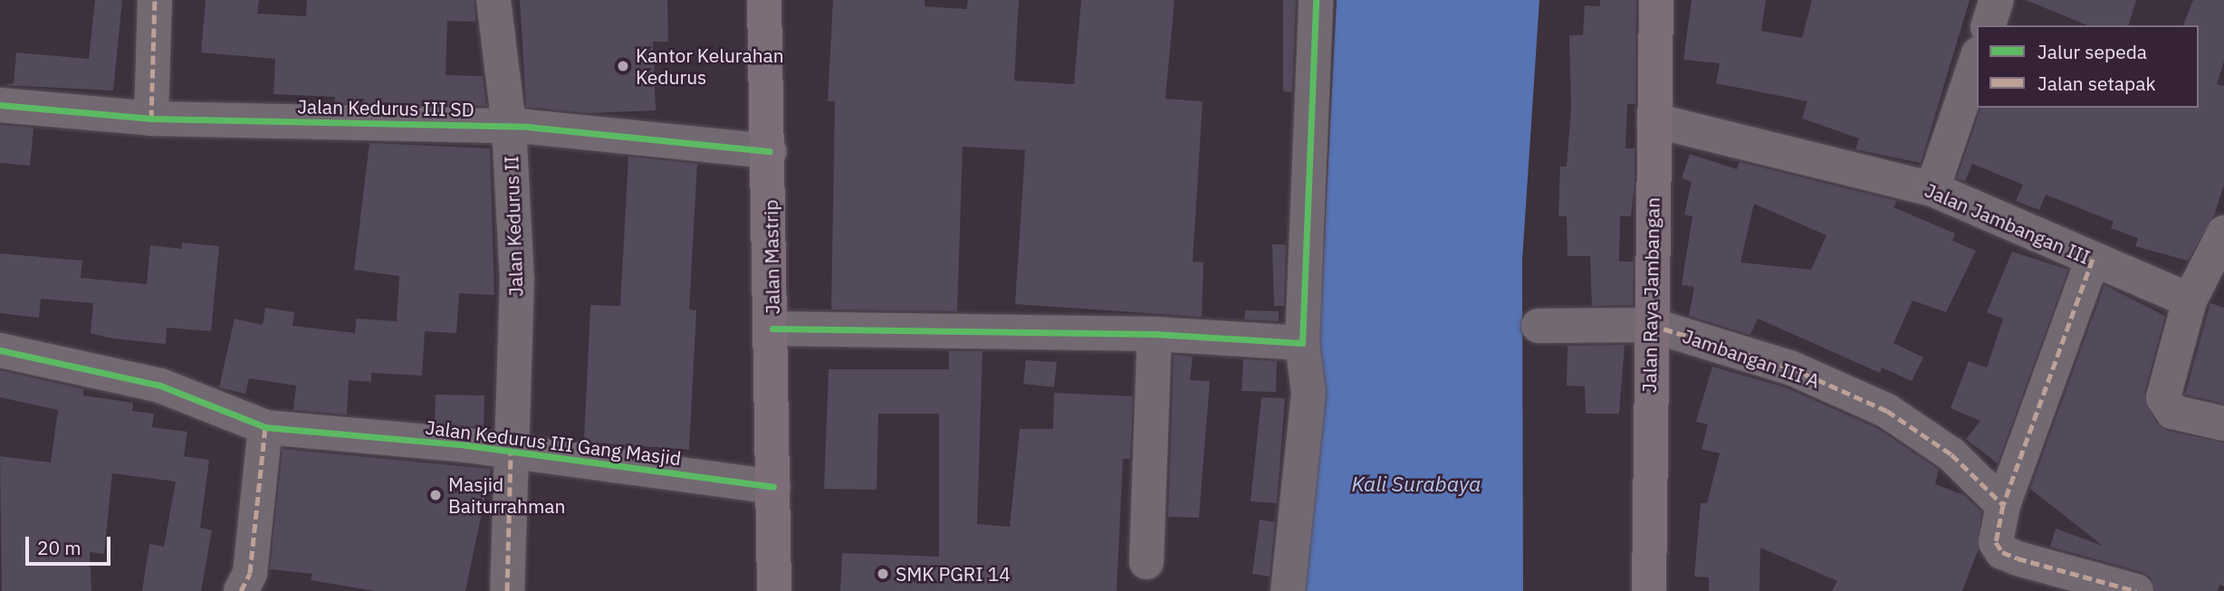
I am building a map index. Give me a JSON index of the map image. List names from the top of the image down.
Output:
{
  "streets": {
    "main road": ["Jalan Mastrip", "Jalan Raya Jambangan"],
    "street": [
      "Jalan Kedurus III SD",
      "Jalan Jambangan III",
      "Jalan Kedurus II",
      "Jambangan III A",
      "Jalan Kedurus III Gang Masjid"
    ]
  },
  "crossings": [
    ["Jalan Kedurus III SD", "Jalan Kedurus II"],
    ["Jalan Kedurus III SD", "Jalan Mastrip"],
    ["Jalan Jambangan III", "Jalan Raya Jambangan"],
    ["Jalan Kedurus II", "Jalan Kedurus III Gang Masjid"],
    ["Jalan Mastrip", "Jalan Kedurus III Gang Masjid"],
    ["Jalan Raya Jambangan", "Jambangan III A"]
  ],
  "water": ["Kali Surabaya"],
  "places": ["Kantor Kelurahan Kedurus", "Masjid Baiturrahman", "SMK PGRI 14"],
  "legend": ["Jalur sepeda", "Jalan setapak"],
  "scale_bar": "20 m"
}
